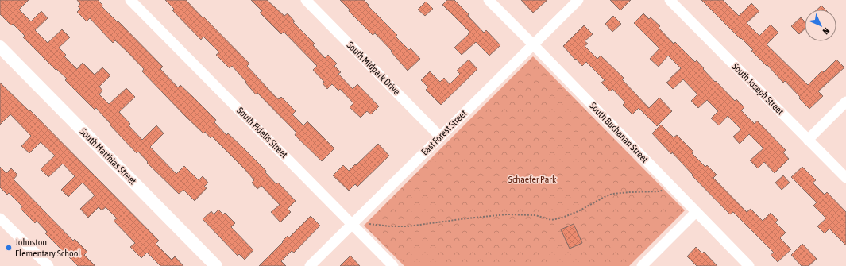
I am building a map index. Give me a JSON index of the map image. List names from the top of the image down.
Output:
{
  "streets": {
    "street": [
      "South Midpark Drive",
      "South Joseph Street",
      "South Fidelis Street",
      "East Forest Street",
      "South Buchanan Street",
      "South Matthias Street"
    ]
  },
  "crossings": [
    ["South Midpark Drive", "East Forest Street"],
    ["South Fidelis Street", "East Forest Street"],
    ["East Forest Street", "South Buchanan Street"]
  ],
  "parks": ["Schaefer Park"],
  "places": ["Johnston Elementary School"],
  "north": "bottom right"
}
